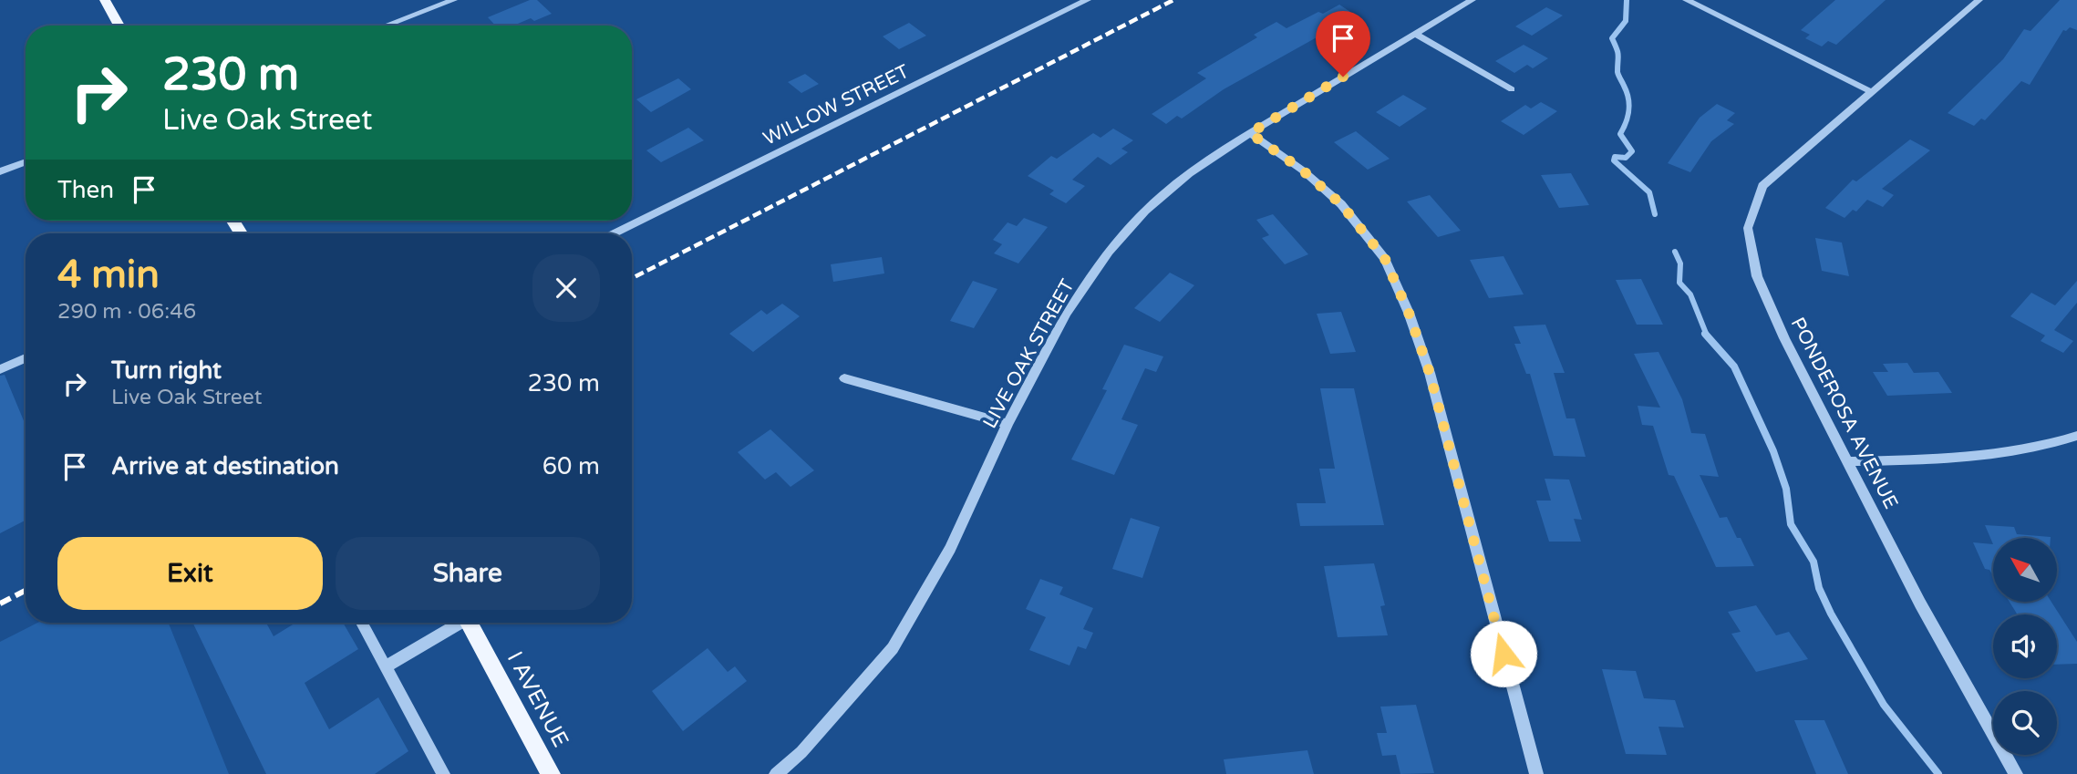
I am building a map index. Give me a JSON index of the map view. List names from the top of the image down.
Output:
{
  "streets": {
    "main road": ["I AVENUE"],
    "street": ["WILLOW STREET", "LIVE OAK STREET", "PONDEROSA AVENUE"]
  },
  "north": "top left",
  "page": {
    "turn": ["230 m", "Live Oak Street"],
    "then": "Then",
    "heading": ["4 min", "290 m · 06:46"],
    "list": [
      {
        "name": "Turn right",
        "note": "Live Oak Street",
        "value": "230 m"
      },
      {
        "name": "Arrive at destination",
        "value": "60 m"
      }
    ],
    "buttons": ["Exit", "Share"]
  }
}
